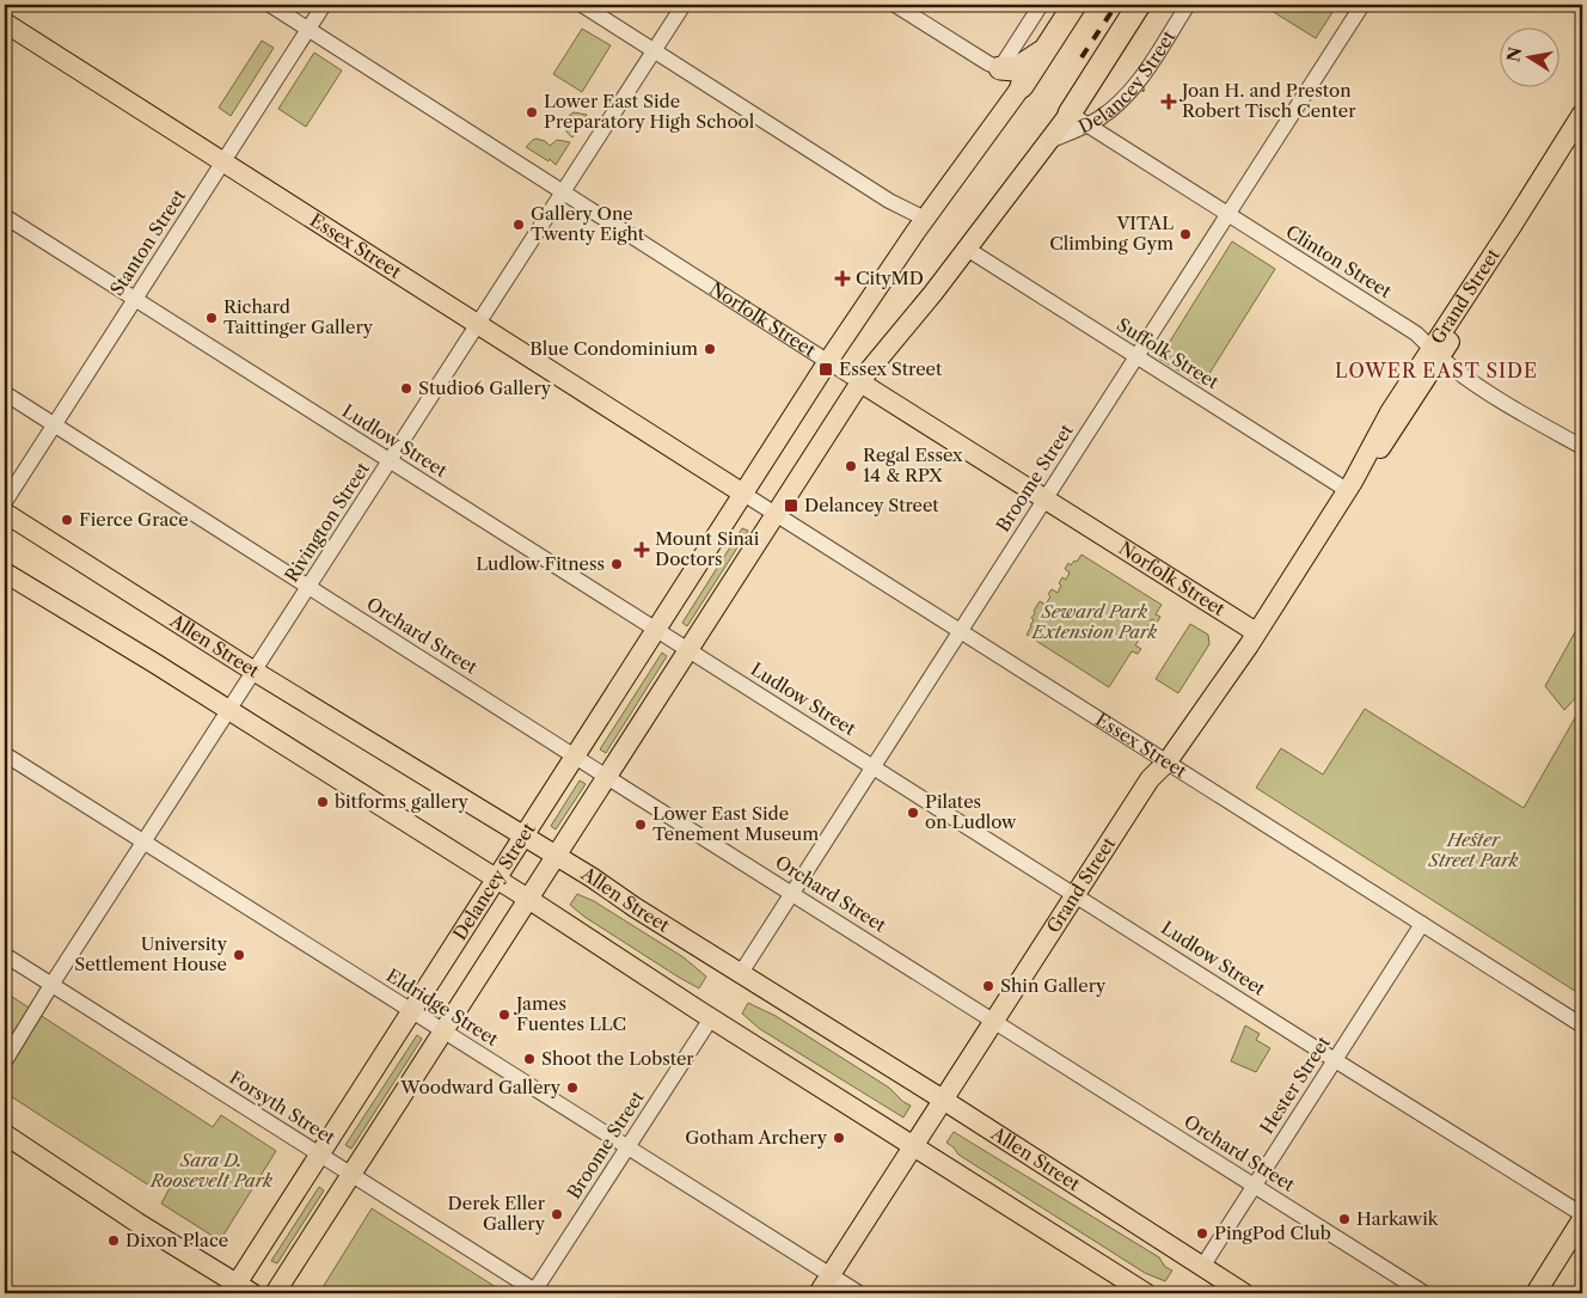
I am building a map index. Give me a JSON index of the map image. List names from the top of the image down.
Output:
{
  "streets": {
    "main road": [
      "Delancey Street",
      "Essex Street",
      "Grand Street",
      "Norfolk Street",
      "Allen Street"
    ],
    "street": [
      "Stanton Street",
      "Clinton Street",
      "Suffolk Street",
      "Ludlow Street",
      "Broome Street",
      "Rivington Street",
      "Orchard Street",
      "Eldridge Street",
      "Hester Street",
      "Forsyth Street"
    ]
  },
  "crossings": [
    ["Delancey Street", "Essex Street"],
    ["Delancey Street", "Clinton Street"],
    ["Delancey Street", "Norfolk Street"],
    ["Delancey Street", "Suffolk Street"],
    ["Delancey Street", "Ludlow Street"],
    ["Delancey Street", "Orchard Street"],
    ["Delancey Street", "Allen Street"],
    ["Delancey Street", "Eldridge Street"],
    ["Delancey Street", "Forsyth Street"],
    ["Stanton Street", "Essex Street"],
    ["Stanton Street", "Norfolk Street"],
    ["Stanton Street", "Ludlow Street"],
    ["Stanton Street", "Orchard Street"],
    ["Essex Street", "Grand Street"],
    ["Essex Street", "Broome Street"],
    ["Essex Street", "Rivington Street"],
    ["Essex Street", "Hester Street"],
    ["Clinton Street", "Grand Street"],
    ["Clinton Street", "Broome Street"],
    ["Grand Street", "Norfolk Street"],
    ["Grand Street", "Suffolk Street"],
    ["Grand Street", "Ludlow Street"],
    ["Grand Street", "Orchard Street"],
    ["Grand Street", "Allen Street"],
    ["Grand Street", "Eldridge Street"],
    ["Norfolk Street", "Broome Street"],
    ["Norfolk Street", "Rivington Street"],
    ["Suffolk Street", "Broome Street"],
    ["Ludlow Street", "Broome Street"],
    ["Ludlow Street", "Rivington Street"],
    ["Ludlow Street", "Hester Street"],
    ["Broome Street", "Orchard Street"],
    ["Broome Street", "Allen Street"],
    ["Broome Street", "Eldridge Street"],
    ["Broome Street", "Forsyth Street"],
    ["Rivington Street", "Orchard Street"],
    ["Rivington Street", "Allen Street"],
    ["Rivington Street", "Eldridge Street"],
    ["Rivington Street", "Forsyth Street"],
    ["Orchard Street", "Hester Street"],
    ["Allen Street", "Hester Street"]
  ],
  "districts": ["LOWER EAST SIDE"],
  "parks": ["Seward Park Extension Park", "Hester Street Park", "Sara D. Roosevelt Park"],
  "places": {
    "health": ["Joan H. and Preston Robert Tisch Center", "CityMD", "Mount Sinai Doctors"],
    "other": [
      "Lower East Side Preparatory High School",
      "Gallery One Twenty Eight",
      "VITAL Climbing Gym",
      "Richard Taittinger Gallery",
      "Blue Condominium",
      "Studio6 Gallery",
      "Regal Essex 14 & RPX",
      "Fierce Grace",
      "Ludlow Fitness",
      "bitforms gallery",
      "Pilates on Ludlow",
      "Lower East Side Tenement Museum",
      "University Settlement House",
      "Shin Gallery",
      "James Fuentes LLC",
      "Shoot the Lobster",
      "Woodward Gallery",
      "Gotham Archery",
      "Derek Eller Gallery",
      "Harkawik",
      "PingPod Club",
      "Dixon Place"
    ],
    "transit": ["Essex Street", "Delancey Street"]
  },
  "north": "left"
}
